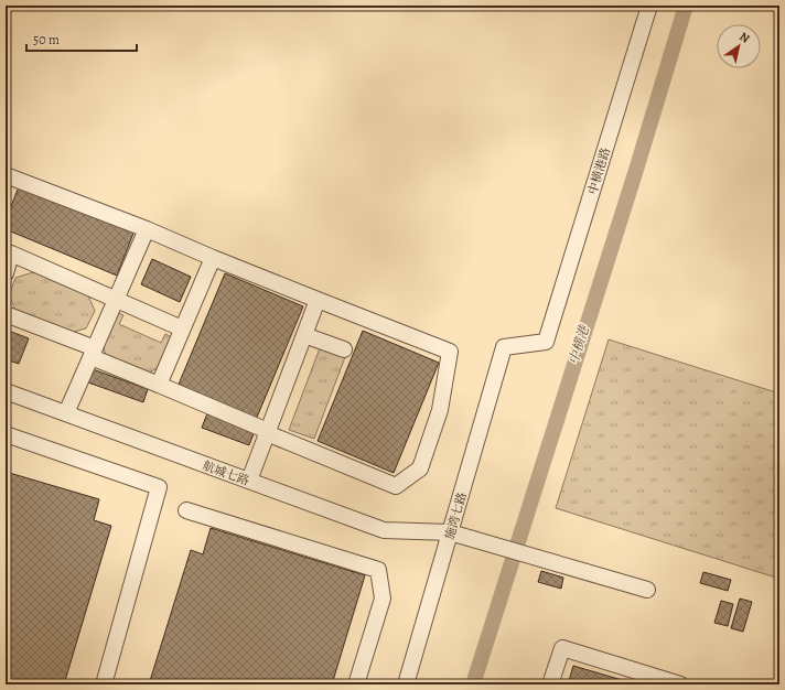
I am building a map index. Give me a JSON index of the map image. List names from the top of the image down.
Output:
{
  "streets": {
    "street": ["中横港路", "航城七路", "施湾七路"]
  },
  "crossings": [
    ["中横港路", "施湾七路"],
    ["航城七路", "施湾七路"]
  ],
  "water": ["中横港"],
  "scale_bar": "50 m",
  "north": "top right"
}
